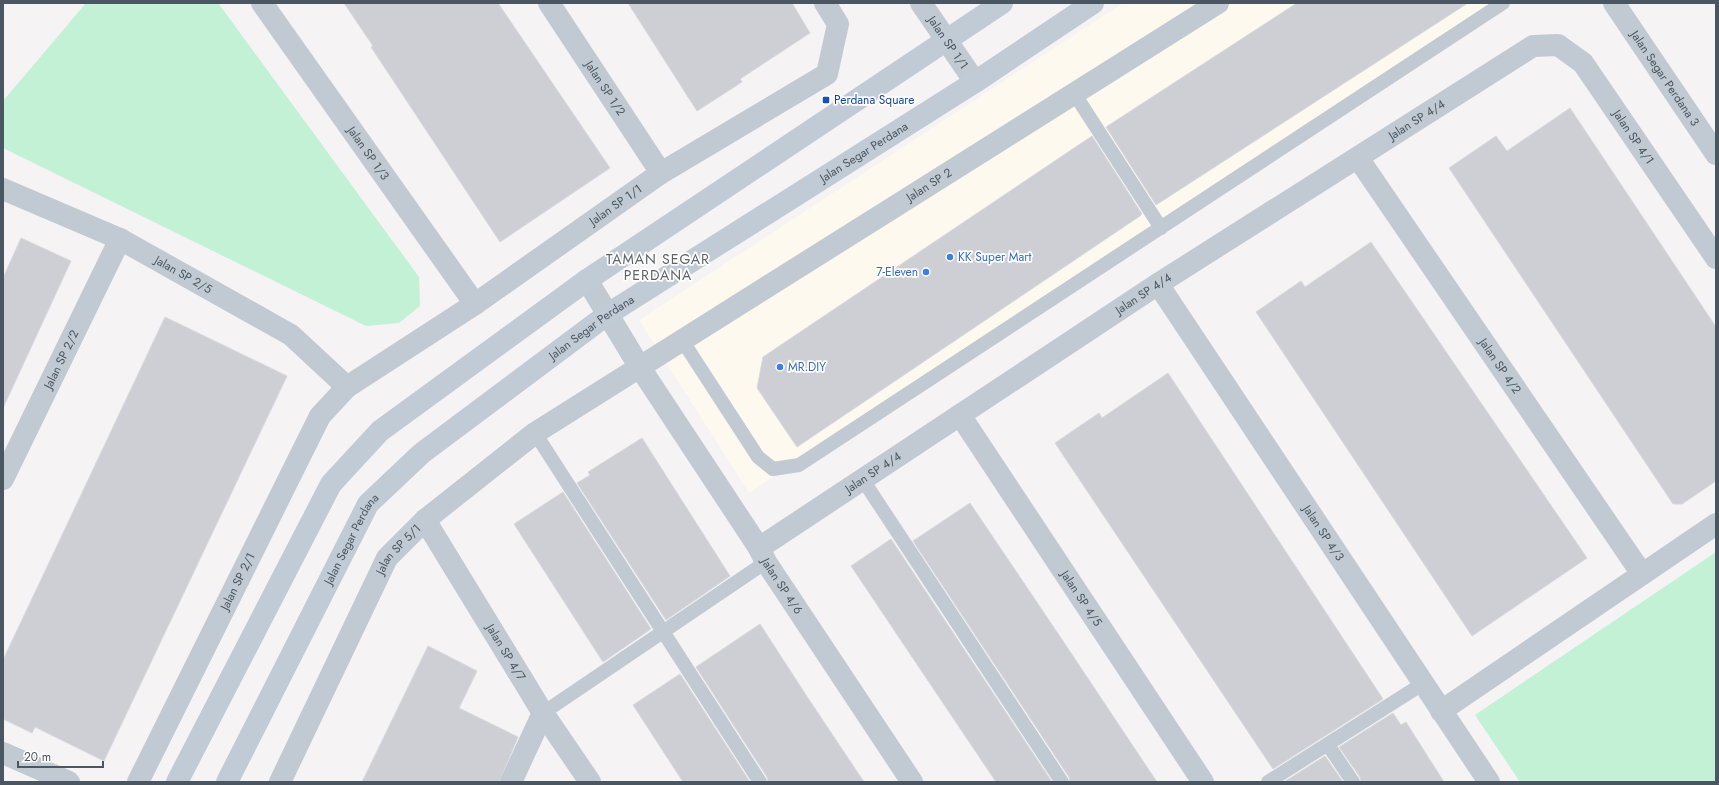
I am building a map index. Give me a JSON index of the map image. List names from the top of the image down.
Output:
{
  "streets": {
    "street": [
      "Jalan SP 1/1",
      "Jalan Segar Perdana 3",
      "Jalan SP 1/2",
      "Jalan SP 4/4",
      "Jalan SP 4/1",
      "Jalan Segar Perdana",
      "Jalan SP 1/3",
      "Jalan SP 2",
      "Jalan SP 2/5",
      "Jalan SP 2/2",
      "Jalan SP 4/2",
      "Jalan SP 4/3",
      "Jalan SP 5/1",
      "Jalan SP 2/1",
      "Jalan SP 4/6",
      "Jalan SP 4/5",
      "Jalan SP 4/7"
    ]
  },
  "crossings": [
    ["Jalan SP 1/1", "Jalan SP 1/2"],
    ["Jalan SP 1/1", "Jalan Segar Perdana"],
    ["Jalan SP 1/1", "Jalan SP 1/3"],
    ["Jalan SP 1/1", "Jalan SP 2/5"],
    ["Jalan SP 1/1", "Jalan SP 2/1"],
    ["Jalan SP 4/4", "Jalan SP 4/1"],
    ["Jalan SP 4/4", "Jalan SP 4/2"],
    ["Jalan SP 4/4", "Jalan SP 4/3"],
    ["Jalan SP 4/4", "Jalan SP 4/6"],
    ["Jalan SP 4/4", "Jalan SP 4/5"],
    ["Jalan Segar Perdana", "Jalan SP 4/6"],
    ["Jalan SP 2", "Jalan SP 5/1"],
    ["Jalan SP 2", "Jalan SP 4/6"],
    ["Jalan SP 2/5", "Jalan SP 2/2"],
    ["Jalan SP 2/5", "Jalan SP 2/1"],
    ["Jalan SP 5/1", "Jalan SP 4/7"]
  ],
  "districts": ["TAMAN SEGAR PERDANA"],
  "places": {
    "transit": ["Perdana Square"],
    "other": ["KK Super Mart", "7-Eleven", "MR.DIY"]
  },
  "scale_bar": "20 m"
}
